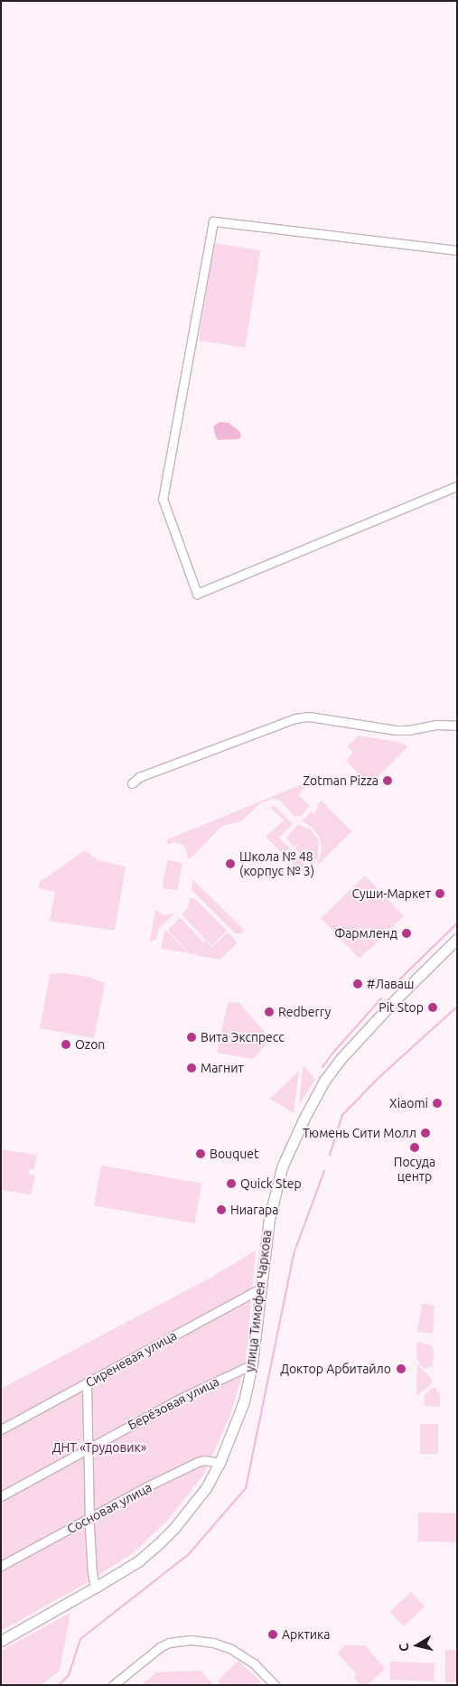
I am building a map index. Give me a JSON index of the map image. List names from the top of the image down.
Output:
{
  "streets": {
    "main road": ["улица Тимофея Чаркова"],
    "street": ["Сиреневая улица", "Берёзовая улица", "Сосновая улица"]
  },
  "crossings": [
    ["улица Тимофея Чаркова", "Сиреневая улица"],
    ["улица Тимофея Чаркова", "Берёзовая улица"],
    ["улица Тимофея Чаркова", "Сосновая улица"]
  ],
  "parks": ["ДНТ «Трудовик»"],
  "places": [
    "Zotman Pizza",
    "Школа № 48 (корпус № 3)",
    "Суши-Маркет",
    "Фармленд",
    "#Лаваш",
    "Pit Stop",
    "Redberry",
    "Вита Экспресс",
    "Ozon",
    "Магнит",
    "Xiaomi",
    "Тюмень Сити Молл",
    "Посуда центр",
    "Bouquet",
    "Quick Step",
    "Ниагара",
    "Доктор Арбитайло",
    "Арктика"
  ],
  "north": "left"
}
